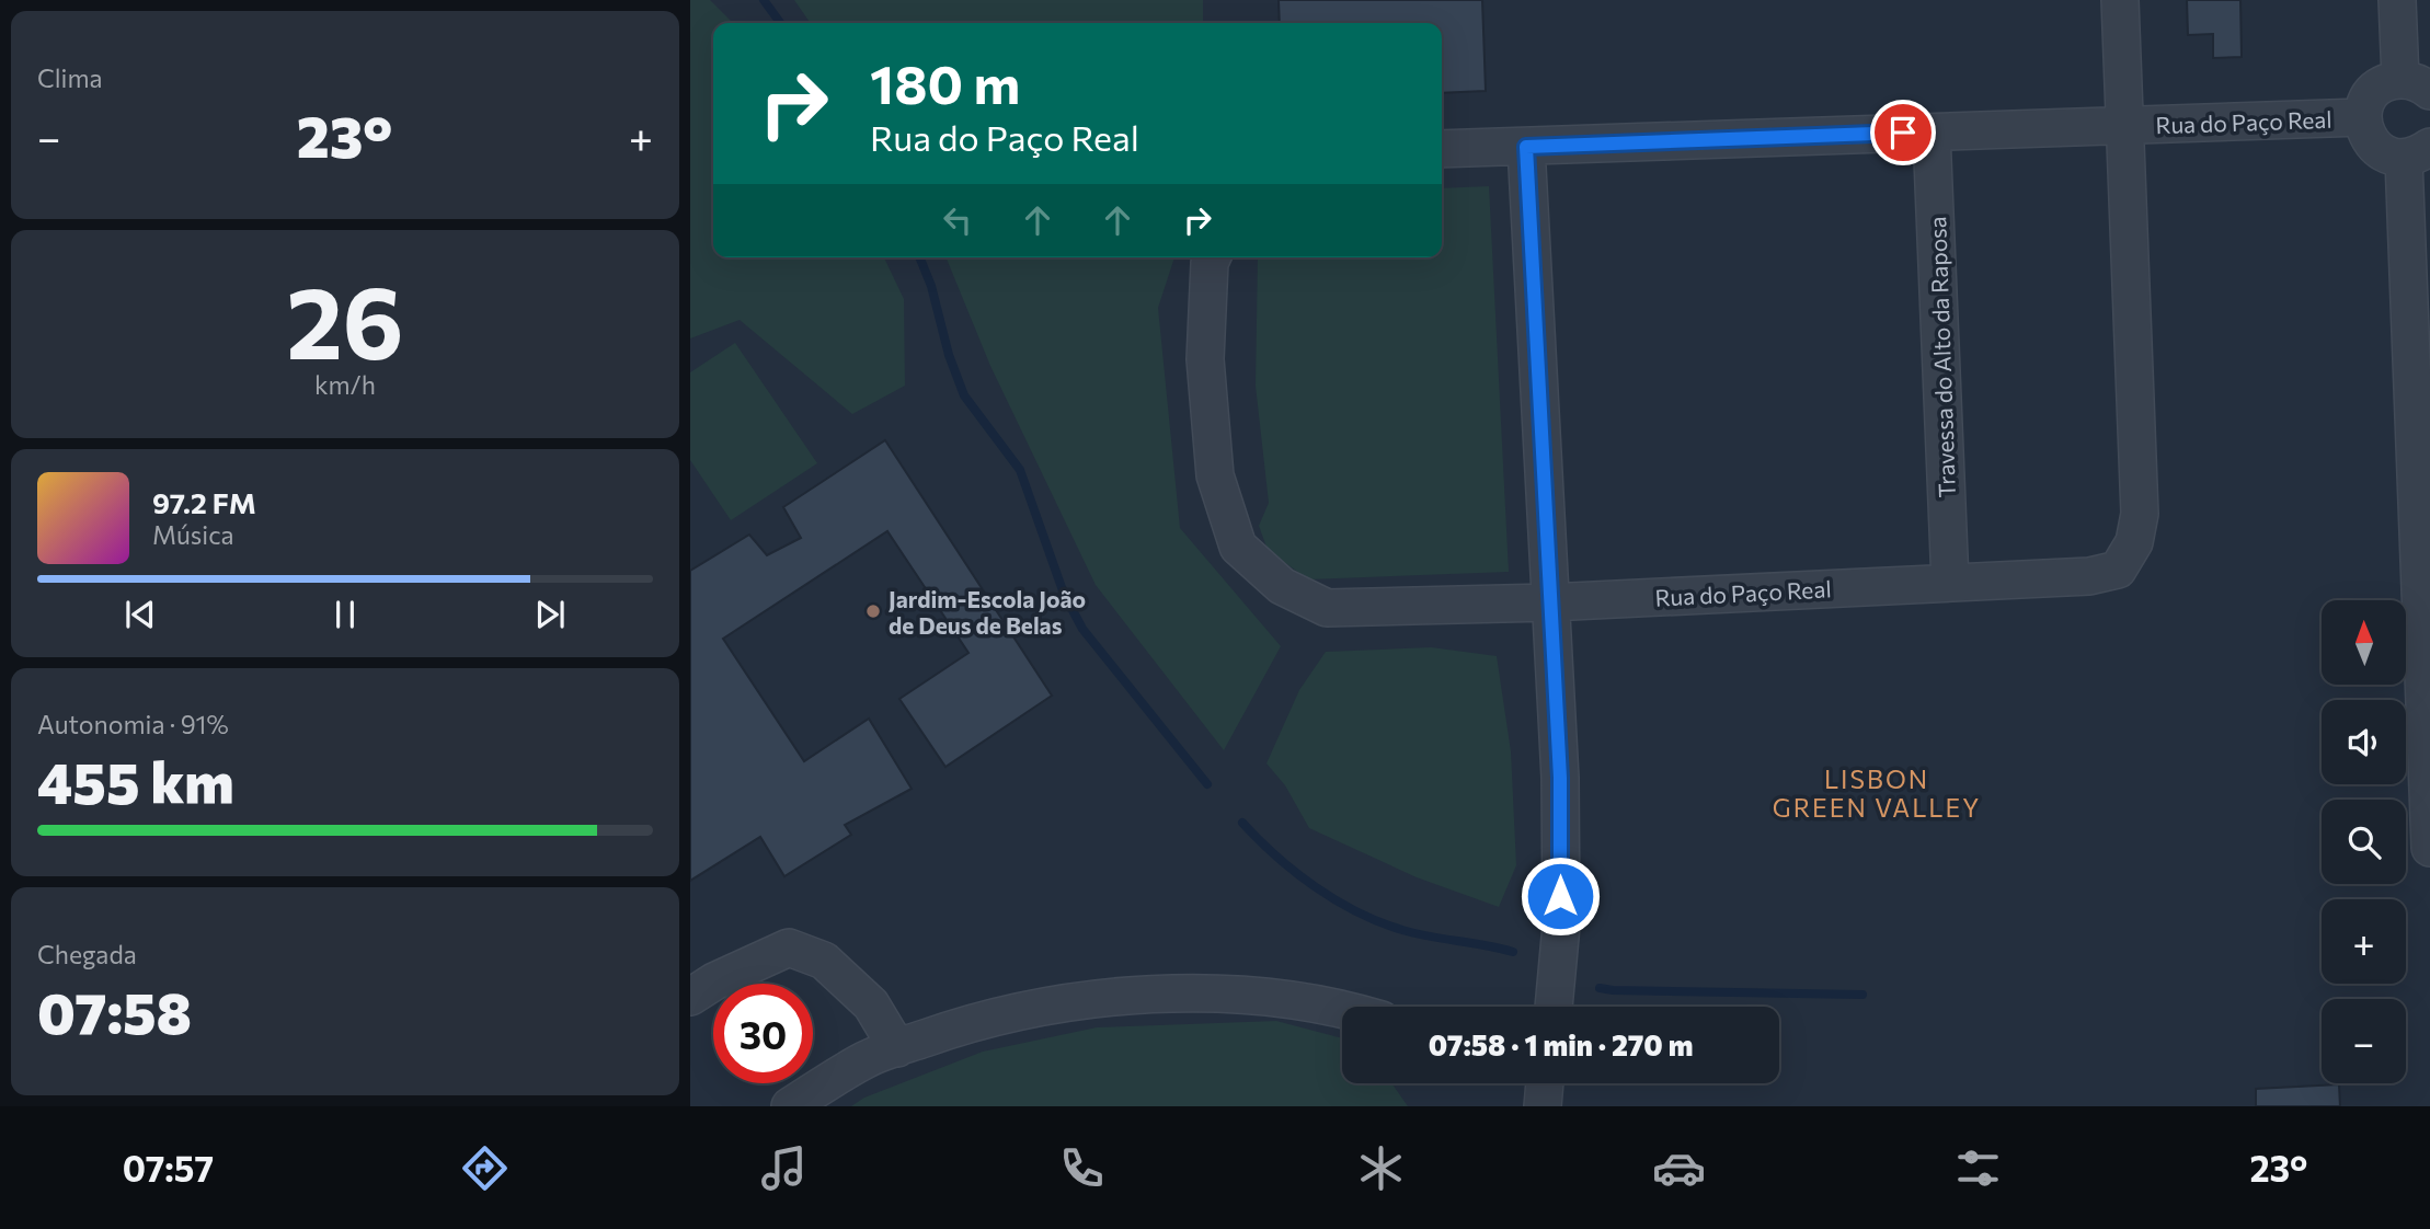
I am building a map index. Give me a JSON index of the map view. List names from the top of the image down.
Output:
{
  "streets": {
    "street": ["Rua do Paço Real", "Travessa do Alto da Raposa"]
  },
  "crossings": [
    ["Rua do Paço Real", "Travessa do Alto da Raposa"]
  ],
  "districts": ["LISBON GREEN VALLEY"],
  "places": ["Jardim-Escola João de Deus de Belas"],
  "north": "top",
  "page": {
    "tile": [
      "Clima",
      ["26", "km/h"],
      ["Autonomia · 91%", "455 km"],
      ["Chegada", "07:58"]
    ],
    "turn": ["180 m", "Rua do Paço Real"],
    "heat": ["−", "23°", "+"],
    "song": ["97.2 FM", "Música"],
    "map_buttons": ["+", "−"],
    "limit": "30",
    "trip": "07:58 · 1 min · 270 m",
    "tabs": ["07:57", "23°"]
  }
}
